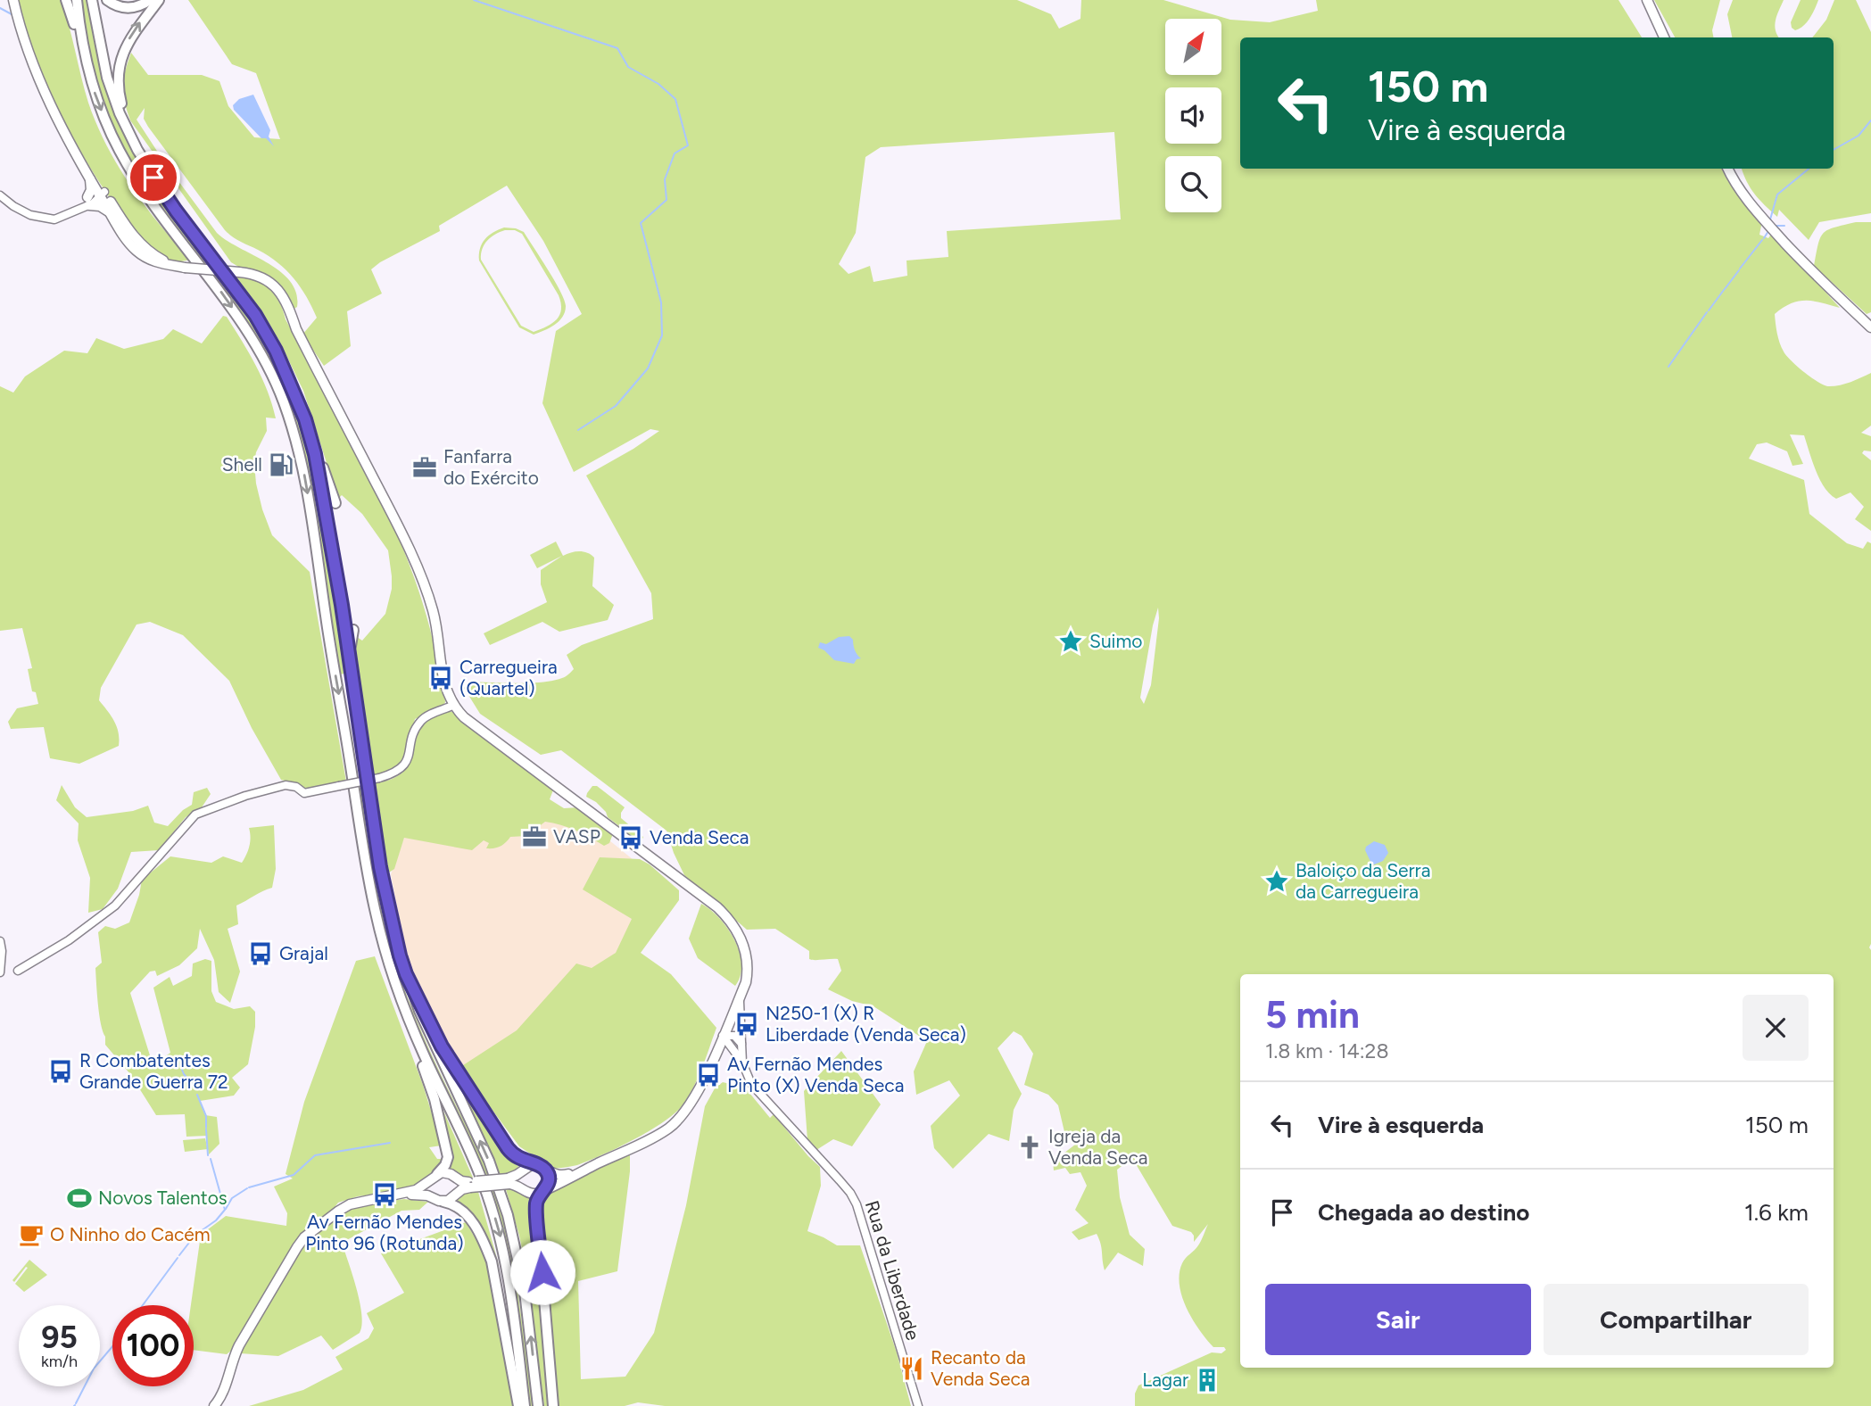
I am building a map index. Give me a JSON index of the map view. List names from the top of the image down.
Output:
{
  "streets": {
    "street": ["Rua da Liberdade"]
  },
  "places": {
    "fuel station": ["Shell"],
    "office": ["Fanfarra do Exército", "VASP"],
    "place": ["Suimo", "Baloiço da Serra da Carregueira"],
    "bus stop": [
      "Carregueira (Quartel)",
      "Venda Seca",
      "Grajal",
      "N250-1 (X) R Liberdade (Venda Seca)",
      "R Combatentes Grande Guerra 72",
      "Av Fernão Mendes Pinto (X) Venda Seca",
      "Av Fernão Mendes Pinto 96 (Rotunda)"
    ],
    "church": ["Igreja da Venda Seca"],
    "sports": ["Novos Talentos"],
    "cafe": ["O Ninho do Cacém"],
    "restaurant": ["Recanto da Venda Seca"],
    "building": ["Lagar"]
  },
  "north": "top right",
  "page": {
    "turn": ["150 m", "Vire à esquerda"],
    "heading": ["5 min", "1.8 km · 14:28"],
    "list": [
      {
        "name": "Vire à esquerda",
        "value": "150 m"
      },
      {
        "name": "Chegada ao destino",
        "value": "1.6 km"
      }
    ],
    "buttons": ["Sair", "Compartilhar"],
    "speed": "95 km/h",
    "limit": "100"
  }
}
